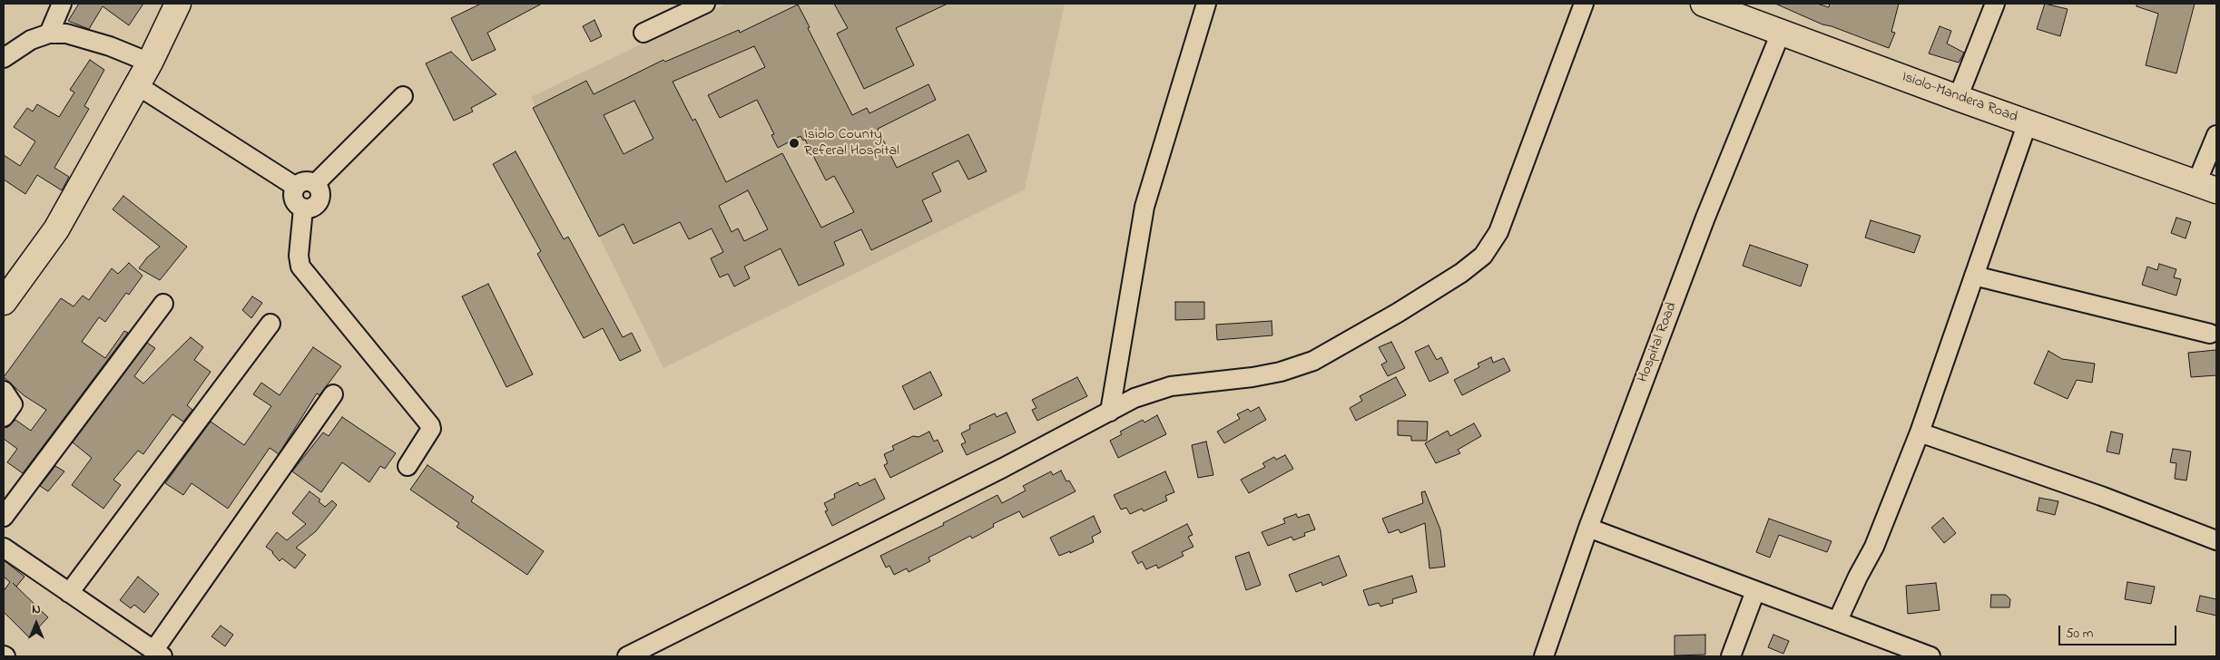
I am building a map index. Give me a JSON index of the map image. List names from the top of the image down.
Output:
{
  "streets": {
    "highway": ["Isiolo-Mandera Road"],
    "street": ["Hospital Road"]
  },
  "crossings": [
    ["Isiolo-Mandera Road", "Hospital Road"]
  ],
  "places": ["Isiolo County Referal Hospital"],
  "scale_bar": "50 m",
  "north": "top"
}
